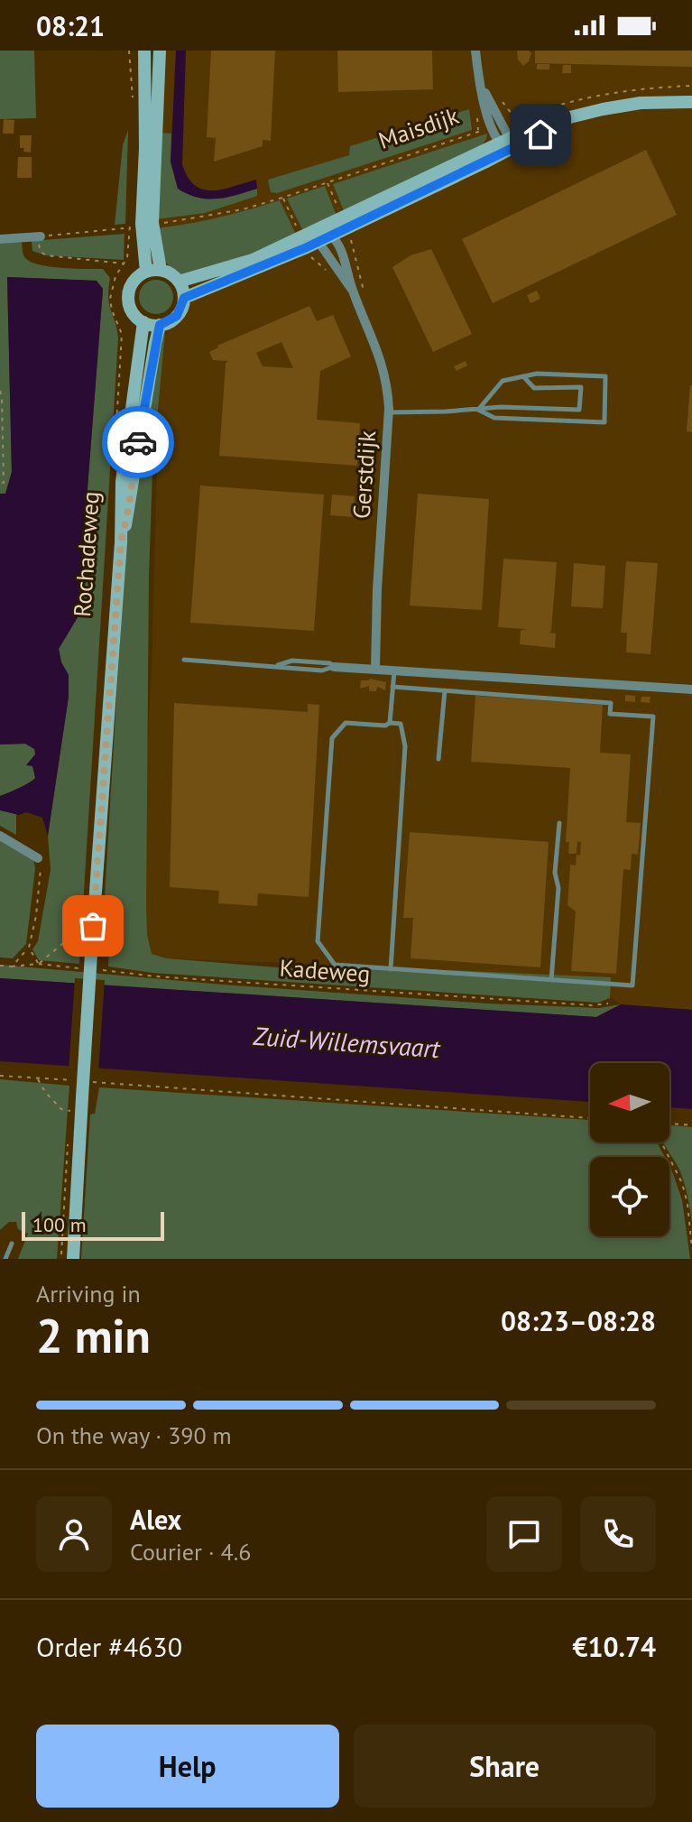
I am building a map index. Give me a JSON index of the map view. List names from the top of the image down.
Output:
{
  "streets": {
    "main road": ["Maisdijk", "Rochadeweg"],
    "street": ["Gerstdijk"],
    "path": ["Kadeweg"]
  },
  "crossings": [
    ["Maisdijk", "Gerstdijk"],
    ["Maisdijk", "Rochadeweg"]
  ],
  "water": ["Zuid-Willemsvaart"],
  "scale_bar": "100 m",
  "north": "left",
  "page": {
    "status": "08:21",
    "scale": "100 m",
    "heading": ["2 min", "Arriving in", "08:23–08:28"],
    "panel": [
      "Alex",
      "Courier · 4.6",
      "Order #4630",
      "€10.74"
    ],
    "bar": "On the way · 390 m",
    "buttons": ["Help", "Share"]
  }
}
